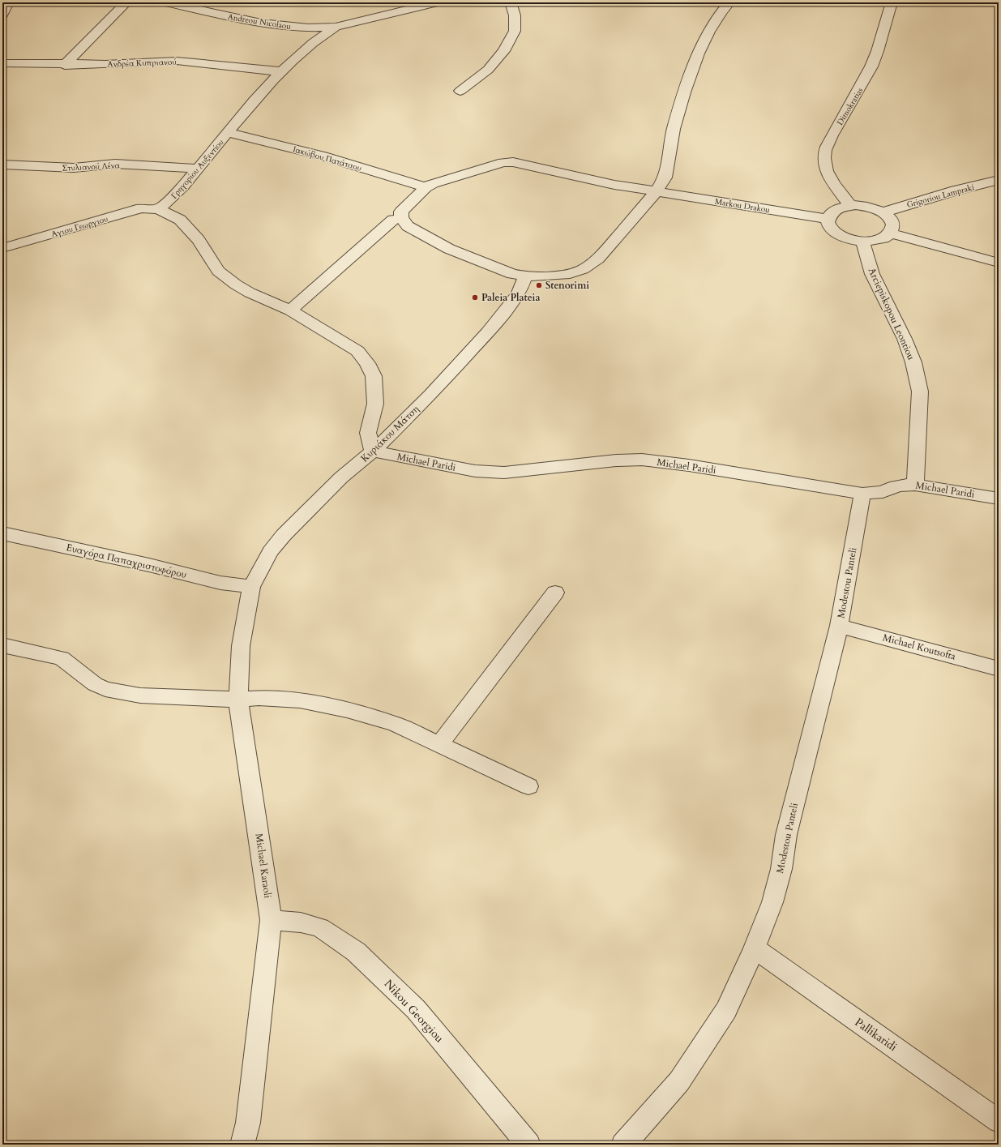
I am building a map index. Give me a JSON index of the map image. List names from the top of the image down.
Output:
{
  "streets": {
    "street": [
      "Andreou Nicolaou",
      "Ανδρέα Κυπριανού",
      "Dimokratias",
      "Ιακώβου Πατάτσου",
      "Στυλιανού Λένα",
      "Γρηγορίου Αυξεντίου",
      "Grigoriou Lampraki",
      "Markou Drakou",
      "Αγιου Γεωργιου",
      "Arciepiskopou Leontiou",
      "Κυριάκου Μάτση",
      "Michael Paridi",
      "Ευαγόρα Παπαχριστοφόρου",
      "Modestou Panteli",
      "Michael Koutsofta",
      "Michael Karaoli",
      "Nikou Georgiou",
      "Pallikaridi"
    ]
  },
  "crossings": [
    ["Andreou Nicolaou", "Γρηγορίου Αυξεντίου"],
    ["Ανδρέα Κυπριανού", "Γρηγορίου Αυξεντίου"],
    ["Ιακώβου Πατάτσου", "Γρηγορίου Αυξεντίου"],
    ["Ιακώβου Πατάτσου", "Markou Drakou"],
    ["Στυλιανού Λένα", "Γρηγορίου Αυξεντίου"],
    ["Γρηγορίου Αυξεντίου", "Αγιου Γεωργιου"],
    ["Arciepiskopou Leontiou", "Michael Paridi"],
    ["Κυριάκου Μάτση", "Michael Paridi"],
    ["Κυριάκου Μάτση", "Ευαγόρα Παπαχριστοφόρου"],
    ["Κυριάκου Μάτση", "Michael Karaoli"],
    ["Michael Paridi", "Modestou Panteli"],
    ["Ευαγόρα Παπαχριστοφόρου", "Michael Karaoli"],
    ["Modestou Panteli", "Michael Koutsofta"],
    ["Modestou Panteli", "Pallikaridi"],
    ["Michael Karaoli", "Nikou Georgiou"]
  ],
  "places": ["Stenorimi", "Paleia Plateia"]
}
